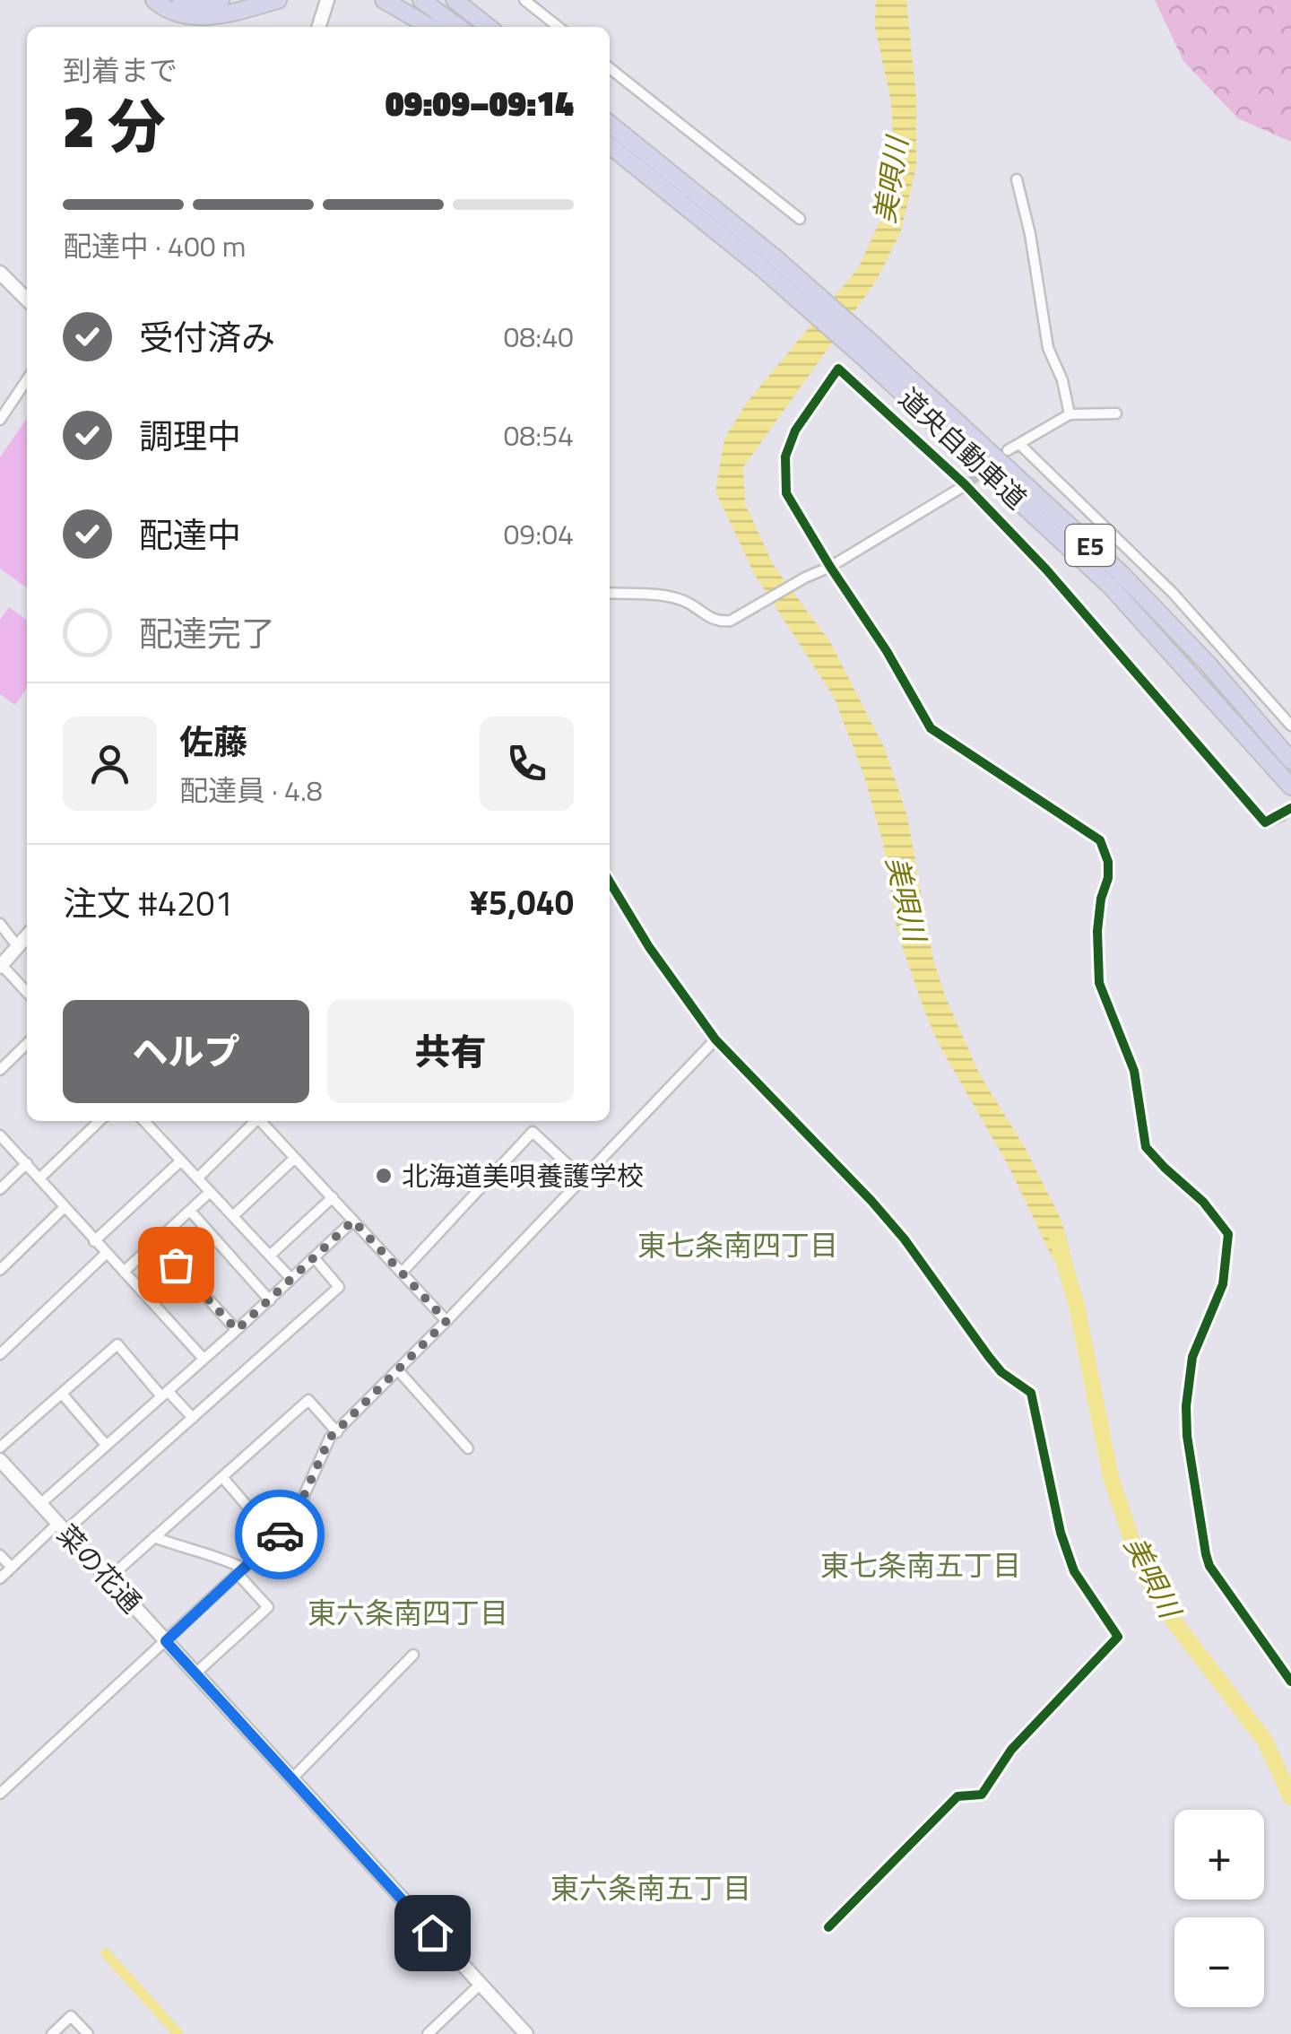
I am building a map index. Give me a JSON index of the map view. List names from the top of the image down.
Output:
{
  "streets": {
    "highway": ["道央自動車道", "E5"],
    "street": ["菜の花通"]
  },
  "districts": [
    "東七条南四丁目",
    "東七条南五丁目",
    "東六条南四丁目",
    "東六条南五丁目"
  ],
  "water": ["美唄川"],
  "places": ["北海道美唄養護学校"],
  "page": {
    "heading": ["2 分", "到着まで", "09:09–09:14"],
    "panel": [
      "佐藤",
      "配達員 · 4.8",
      "注文 #4201",
      "¥5,040"
    ],
    "bar": "配達中 · 400 m",
    "list": [
      ["受付済み", "08:40"],
      ["調理中", "08:54"],
      ["配達中", "09:04"],
      "配達完了"
    ],
    "buttons": ["ヘルプ", "共有"],
    "map_buttons": ["+", "−"]
  }
}
